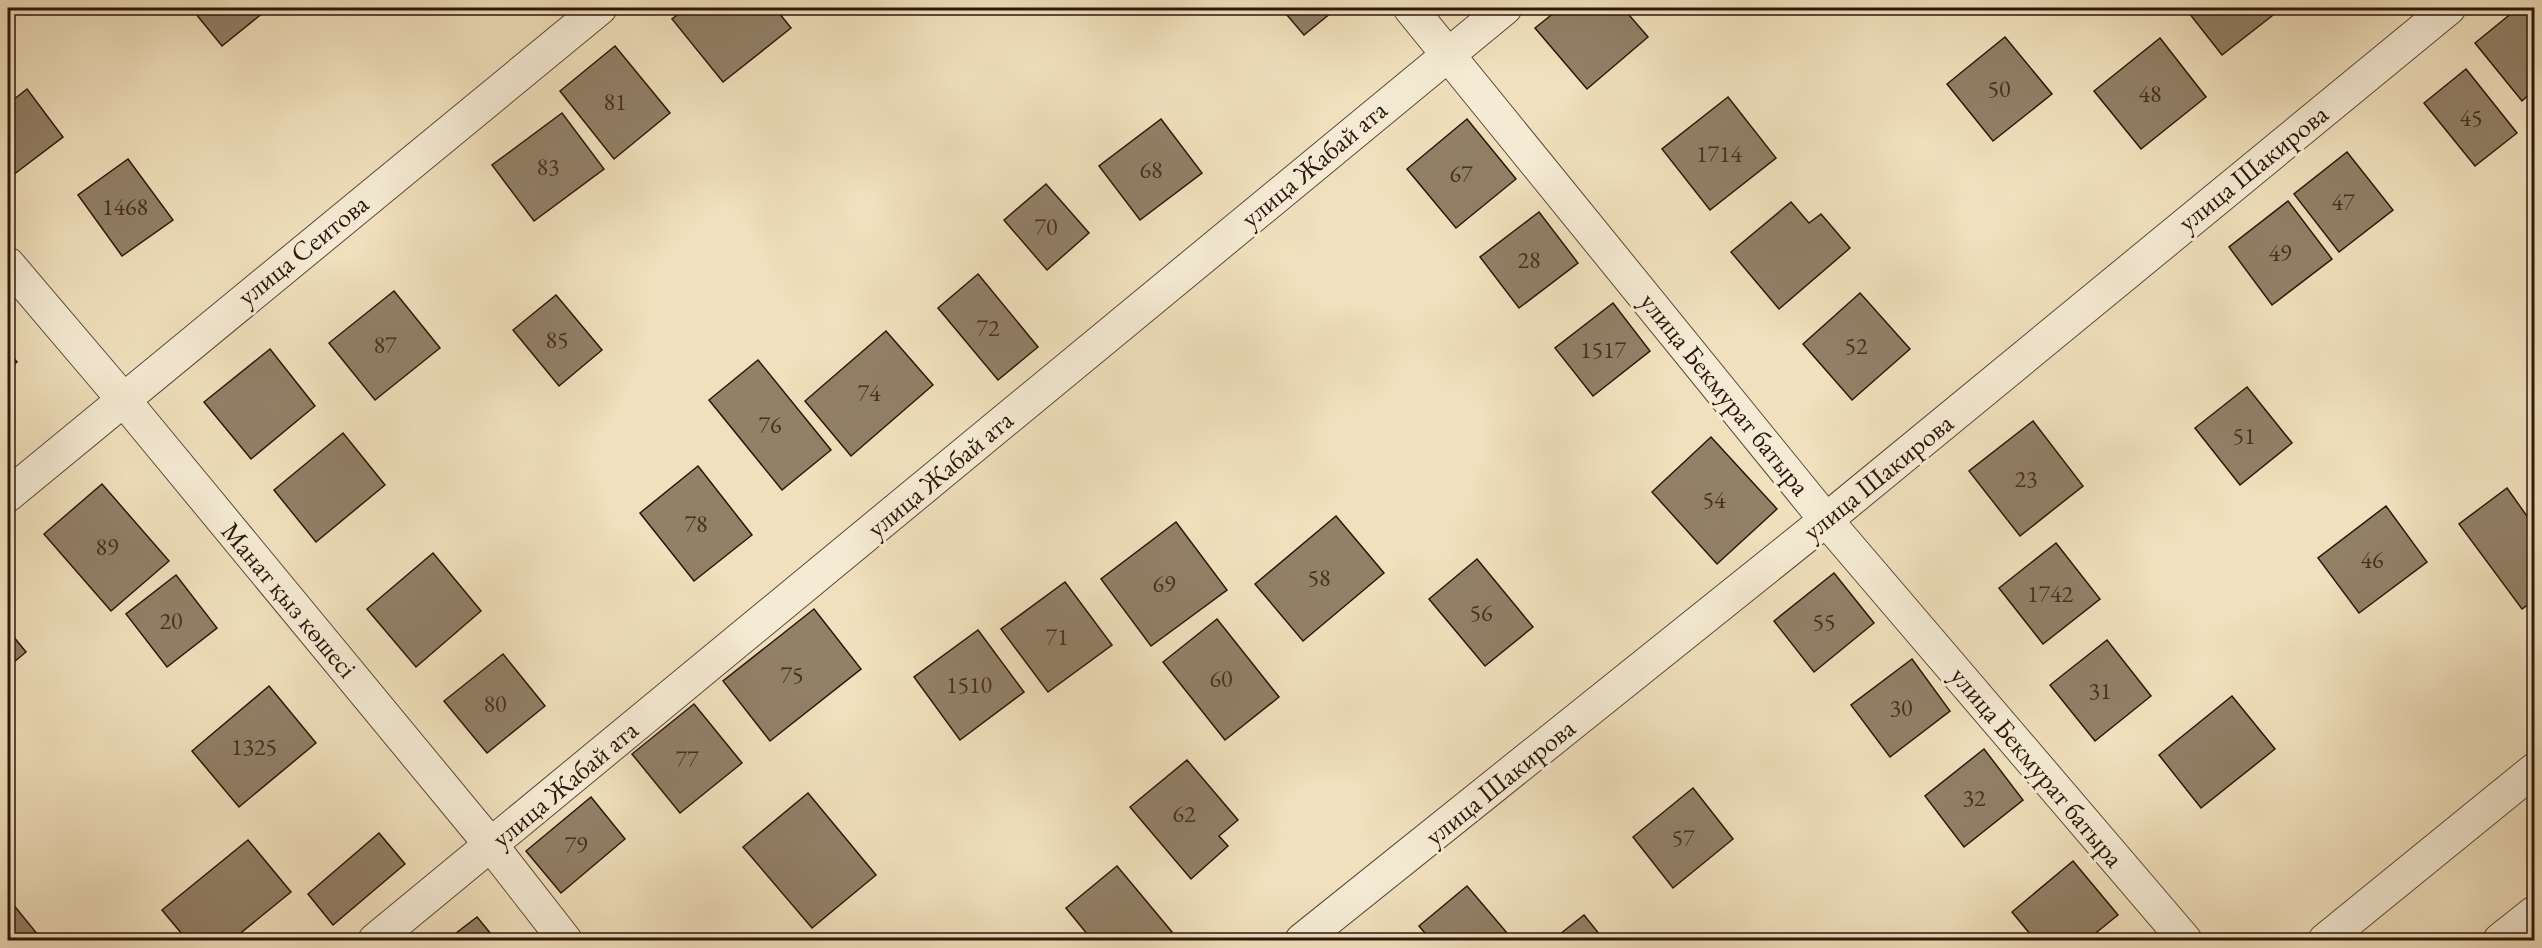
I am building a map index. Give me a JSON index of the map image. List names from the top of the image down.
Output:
{
  "streets": {
    "street": [
      "улица Жабай ата",
      "улица Шакирова",
      "улица Сеитова",
      "улица Бекмурат батыра",
      "Манат қыз көшесі"
    ]
  },
  "crossings": [
    ["улица Жабай ата", "улица Бекмурат батыра"],
    ["улица Жабай ата", "Манат қыз көшесі"],
    ["улица Шакирова", "улица Бекмурат батыра"],
    ["улица Сеитова", "Манат қыз көшесі"]
  ],
  "house_numbers": [
    "50",
    "48",
    "81",
    "45",
    "1714",
    "83",
    "68",
    "67",
    "47",
    "1468",
    "70",
    "49",
    "28",
    "72",
    "85",
    "87",
    "52",
    "1517",
    "74",
    "76",
    "51",
    "23",
    "54",
    "78",
    "89",
    "46",
    "58",
    "69",
    "1742",
    "56",
    "20",
    "55",
    "71",
    "75",
    "60",
    "1510",
    "31",
    "80",
    "30",
    "1325",
    "77",
    "32",
    "62",
    "57",
    "79"
  ]
}
